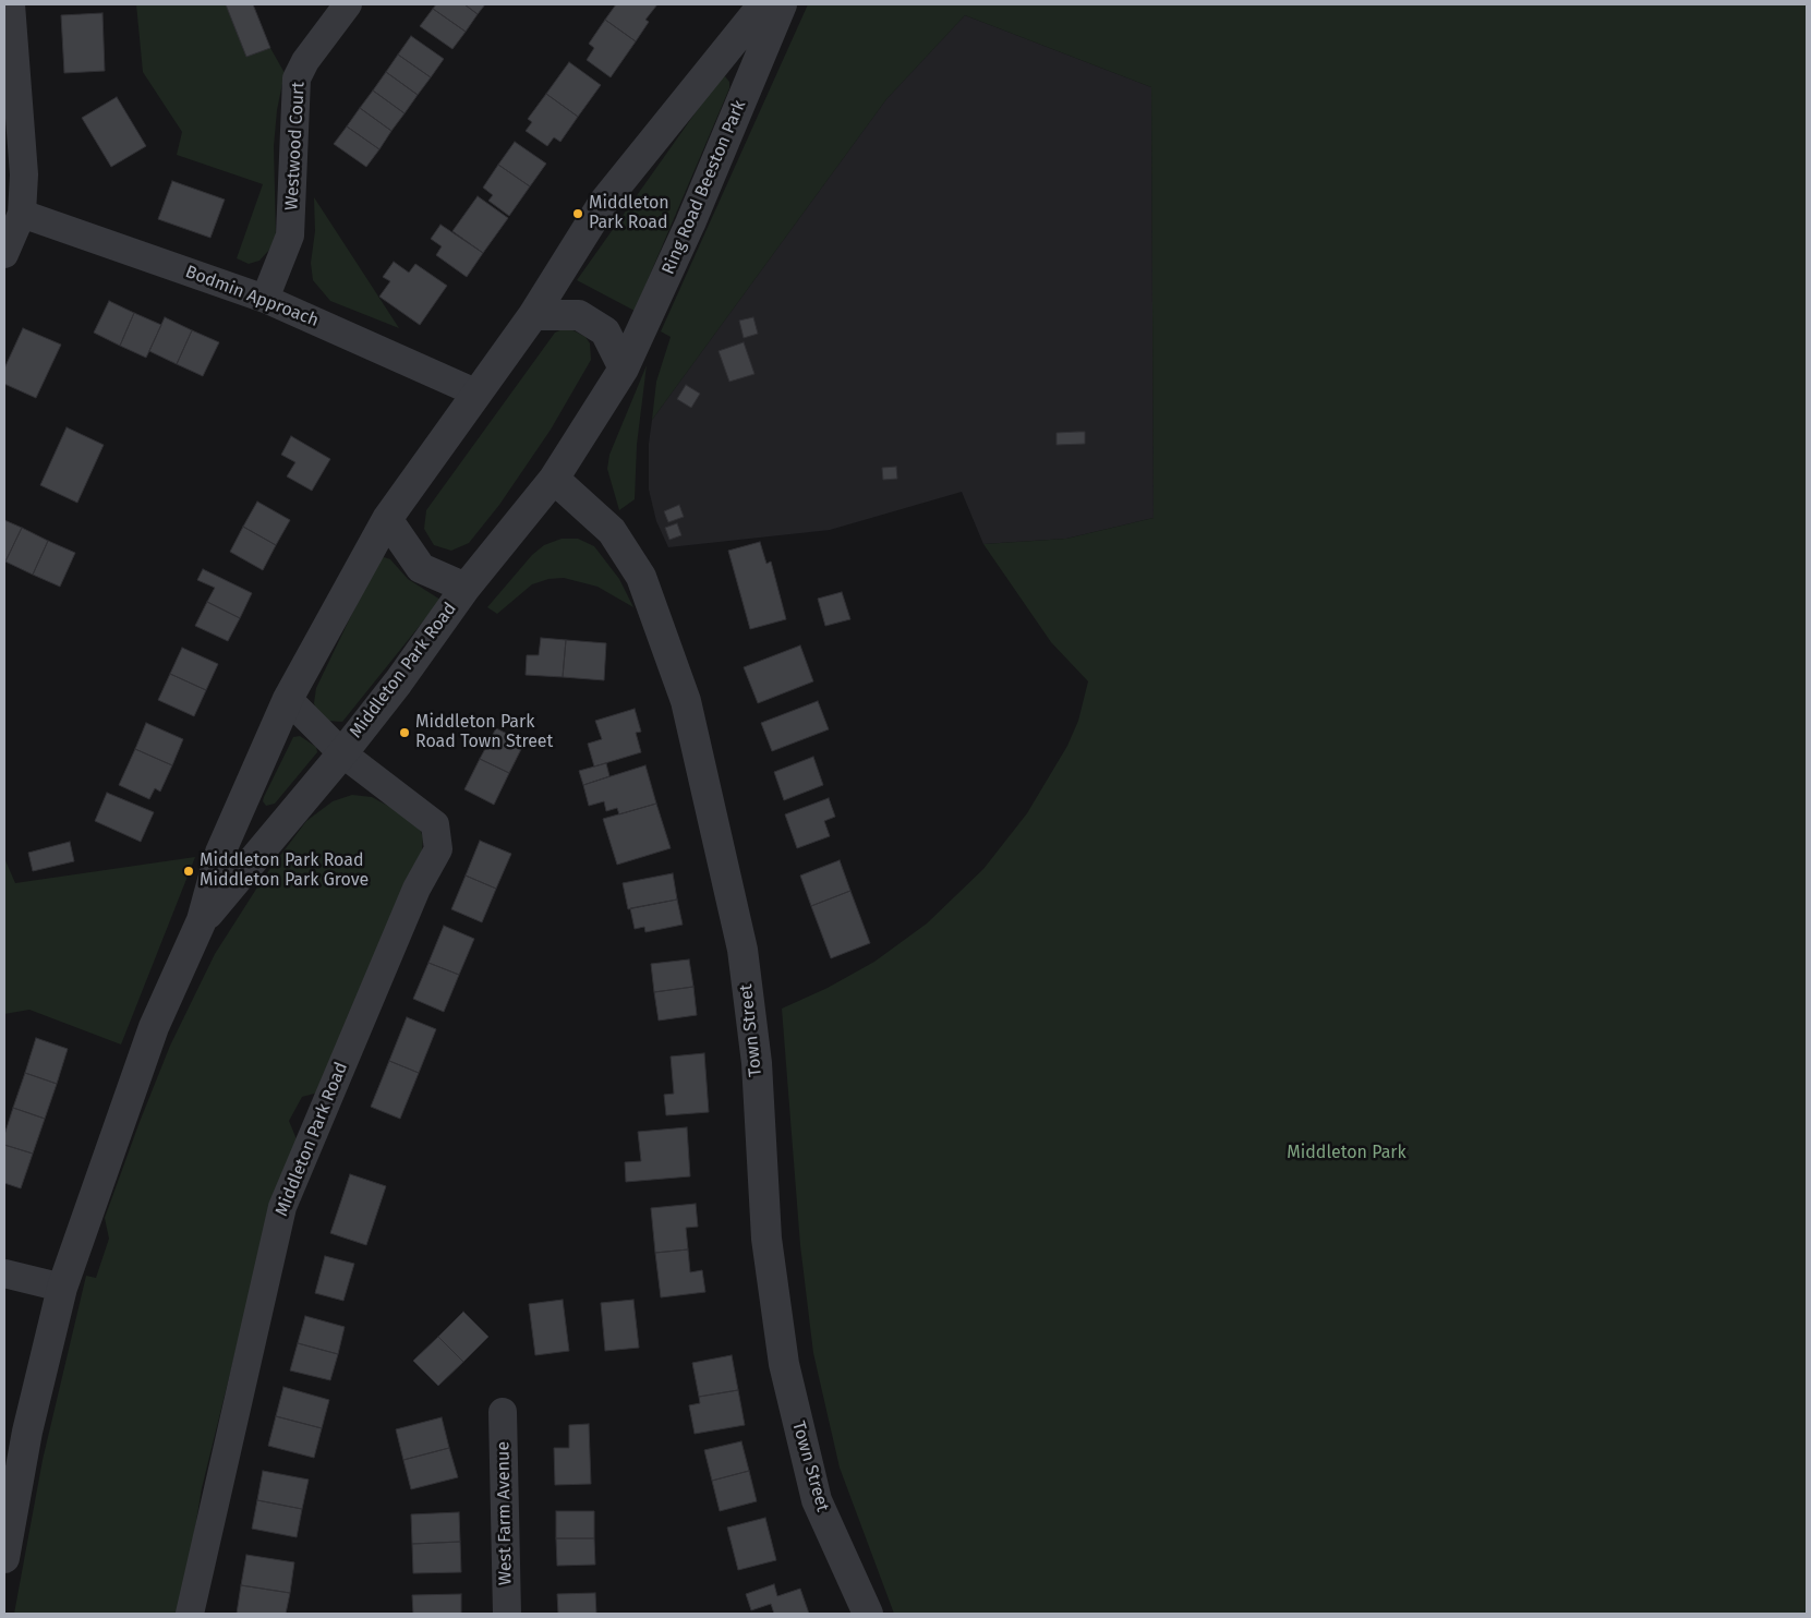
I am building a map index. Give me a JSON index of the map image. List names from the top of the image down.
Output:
{
  "streets": {
    "street": [
      "Westwood Court",
      "Ring Road Beeston Park",
      "Bodmin Approach",
      "Middleton Park Road",
      "Town Street",
      "West Farm Avenue"
    ]
  },
  "crossings": [
    ["Westwood Court", "Bodmin Approach"],
    ["Ring Road Beeston Park", "Middleton Park Road"],
    ["Ring Road Beeston Park", "Town Street"],
    ["Bodmin Approach", "Middleton Park Road"],
    ["Middleton Park Road", "Town Street"]
  ],
  "parks": ["Middleton Park"],
  "places": ["Middleton Park Road", "Middleton Park Road Town Street", "Middleton Park Road Middleton Park Grove"]
}
